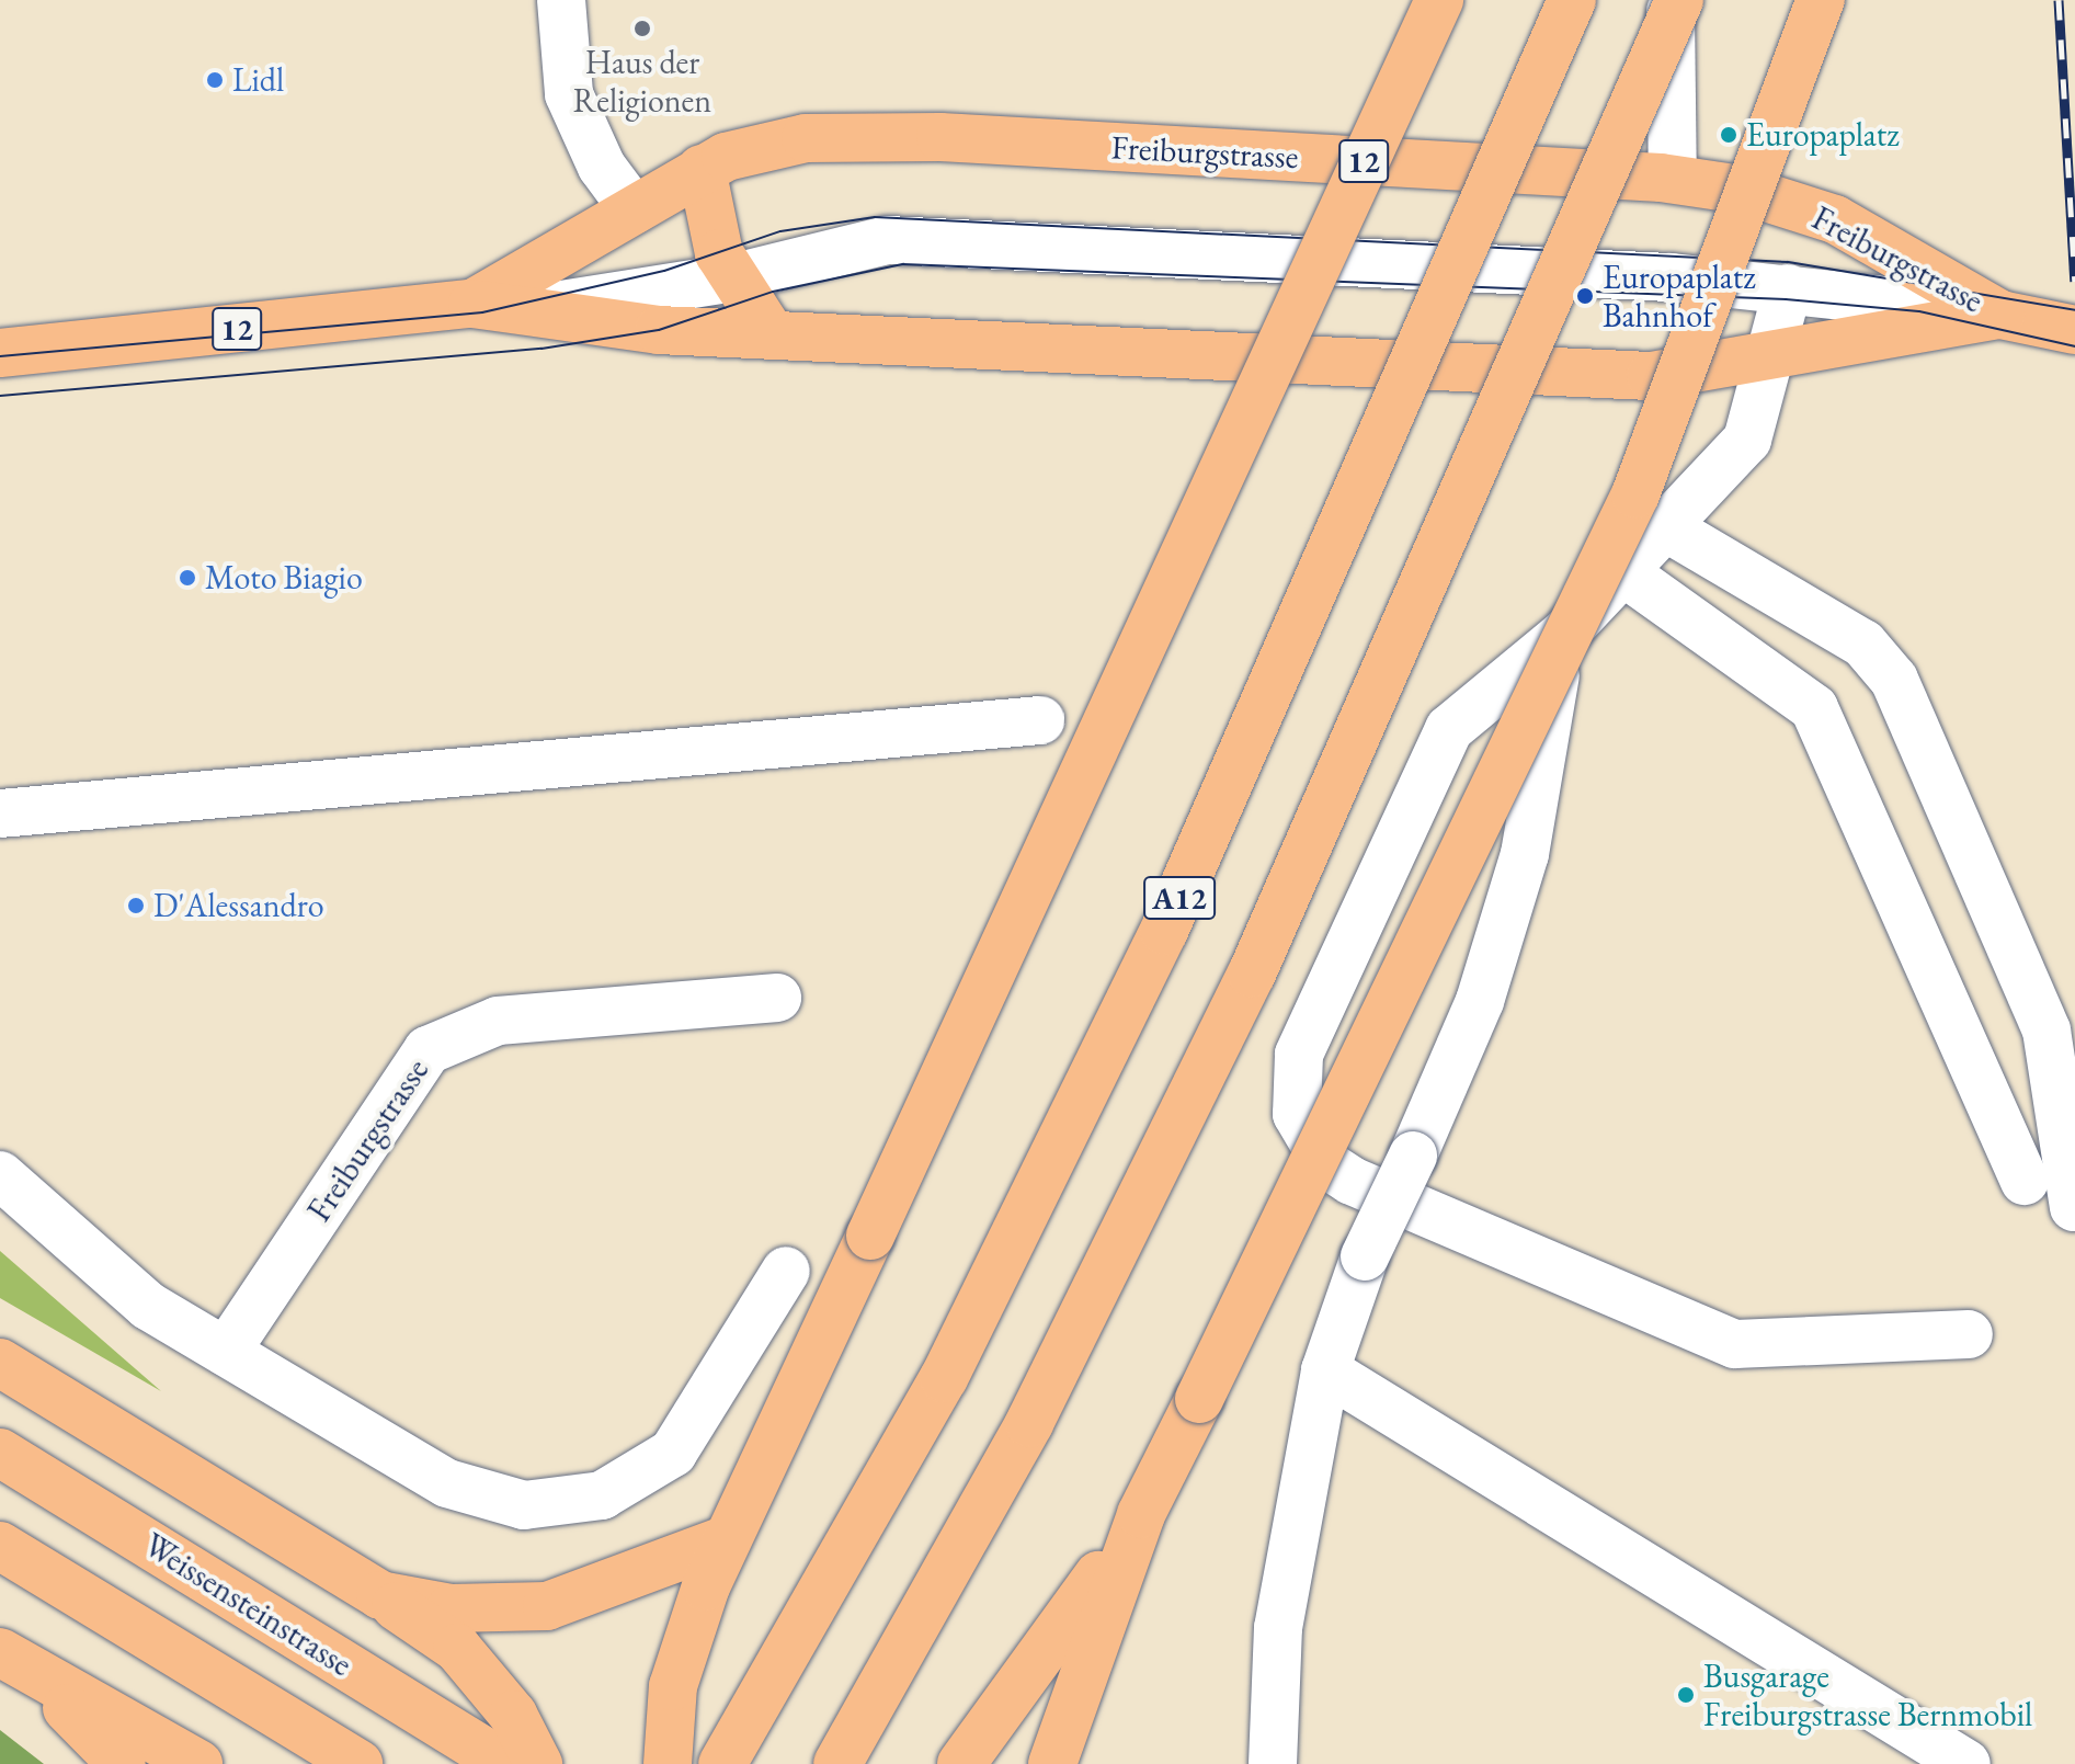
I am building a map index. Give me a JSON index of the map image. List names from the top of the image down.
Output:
{
  "streets": {
    "main road": [
      "Freiburgstrasse",
      "12",
      "A12",
      "Weissensteinstrasse"
    ]
  },
  "places": [
    "Haus der Religionen",
    "Lidl",
    "Europaplatz",
    "Europaplatz Bahnhof",
    "Moto Biagio",
    "D'Alessandro",
    "Busgarage Freiburgstrasse Bernmobil"
  ]
}
